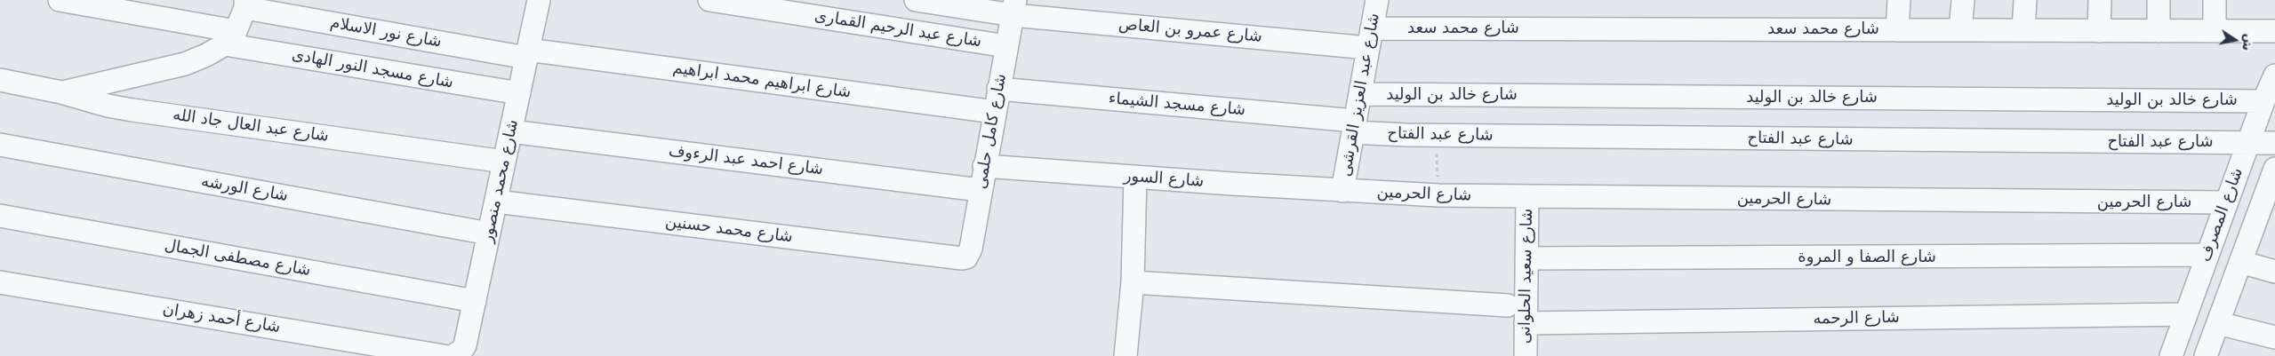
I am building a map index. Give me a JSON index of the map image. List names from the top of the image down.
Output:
{
  "streets": {
    "street": [
      "شارع محمد سعد",
      "شارع عبد الرحيم القمارى",
      "شارع عمرو بن العاص",
      "شارع نور الاسلام",
      "شارع مسجد النور الهادى",
      "شارع ابراهيم محمد ابراهيم",
      "شارع عبد العزيز القرشى",
      "شارع خالد بن الوليد",
      "شارع مسجد الشيماء",
      "شارع عبد العال جاد الله",
      "شارع كامل حلمى",
      "شارع عبد الفتاح",
      "شارع احمد عبد الرءوف",
      "شارع السور",
      "شارع محمد منصور",
      "شارع الورشه",
      "شارع الحرمين",
      "شارع المصرف",
      "شارع محمد حسنين",
      "شارع الصفا و المروة",
      "شارع مصطفى الجمال",
      "شارع سعيد الحلوانى",
      "شارع أحمد زهران",
      "شارع الرحمه"
    ]
  },
  "crossings": [
    ["شارع محمد سعد", "شارع عمرو بن العاص"],
    ["شارع محمد سعد", "شارع عبد العزيز القرشى"],
    ["شارع عبد الرحيم القمارى", "شارع كامل حلمى"],
    ["شارع عمرو بن العاص", "شارع عبد العزيز القرشى"],
    ["شارع عمرو بن العاص", "شارع كامل حلمى"],
    ["شارع نور الاسلام", "شارع ابراهيم محمد ابراهيم"],
    ["شارع نور الاسلام", "شارع محمد منصور"],
    ["شارع مسجد النور الهادى", "شارع محمد منصور"],
    ["شارع ابراهيم محمد ابراهيم", "شارع كامل حلمى"],
    ["شارع ابراهيم محمد ابراهيم", "شارع محمد منصور"],
    ["شارع عبد العزيز القرشى", "شارع خالد بن الوليد"],
    ["شارع عبد العزيز القرشى", "شارع مسجد الشيماء"],
    ["شارع عبد العزيز القرشى", "شارع عبد الفتاح"],
    ["شارع عبد العزيز القرشى", "شارع السور"],
    ["شارع عبد العزيز القرشى", "شارع الحرمين"],
    ["شارع خالد بن الوليد", "شارع المصرف"],
    ["شارع مسجد الشيماء", "شارع كامل حلمى"],
    ["شارع مسجد الشيماء", "شارع عبد الفتاح"],
    ["شارع عبد العال جاد الله", "شارع محمد منصور"],
    ["شارع كامل حلمى", "شارع احمد عبد الرءوف"],
    ["شارع كامل حلمى", "شارع السور"],
    ["شارع كامل حلمى", "شارع محمد حسنين"],
    ["شارع عبد الفتاح", "شارع المصرف"],
    ["شارع احمد عبد الرءوف", "شارع محمد منصور"],
    ["شارع السور", "شارع الحرمين"],
    ["شارع محمد منصور", "شارع الورشه"],
    ["شارع محمد منصور", "شارع محمد حسنين"],
    ["شارع محمد منصور", "شارع مصطفى الجمال"],
    ["شارع الحرمين", "شارع المصرف"],
    ["شارع الحرمين", "شارع سعيد الحلوانى"],
    ["شارع المصرف", "شارع الصفا و المروة"],
    ["شارع المصرف", "شارع الرحمه"],
    ["شارع الصفا و المروة", "شارع سعيد الحلوانى"],
    ["شارع سعيد الحلوانى", "شارع الرحمه"]
  ],
  "north": "right"
}
